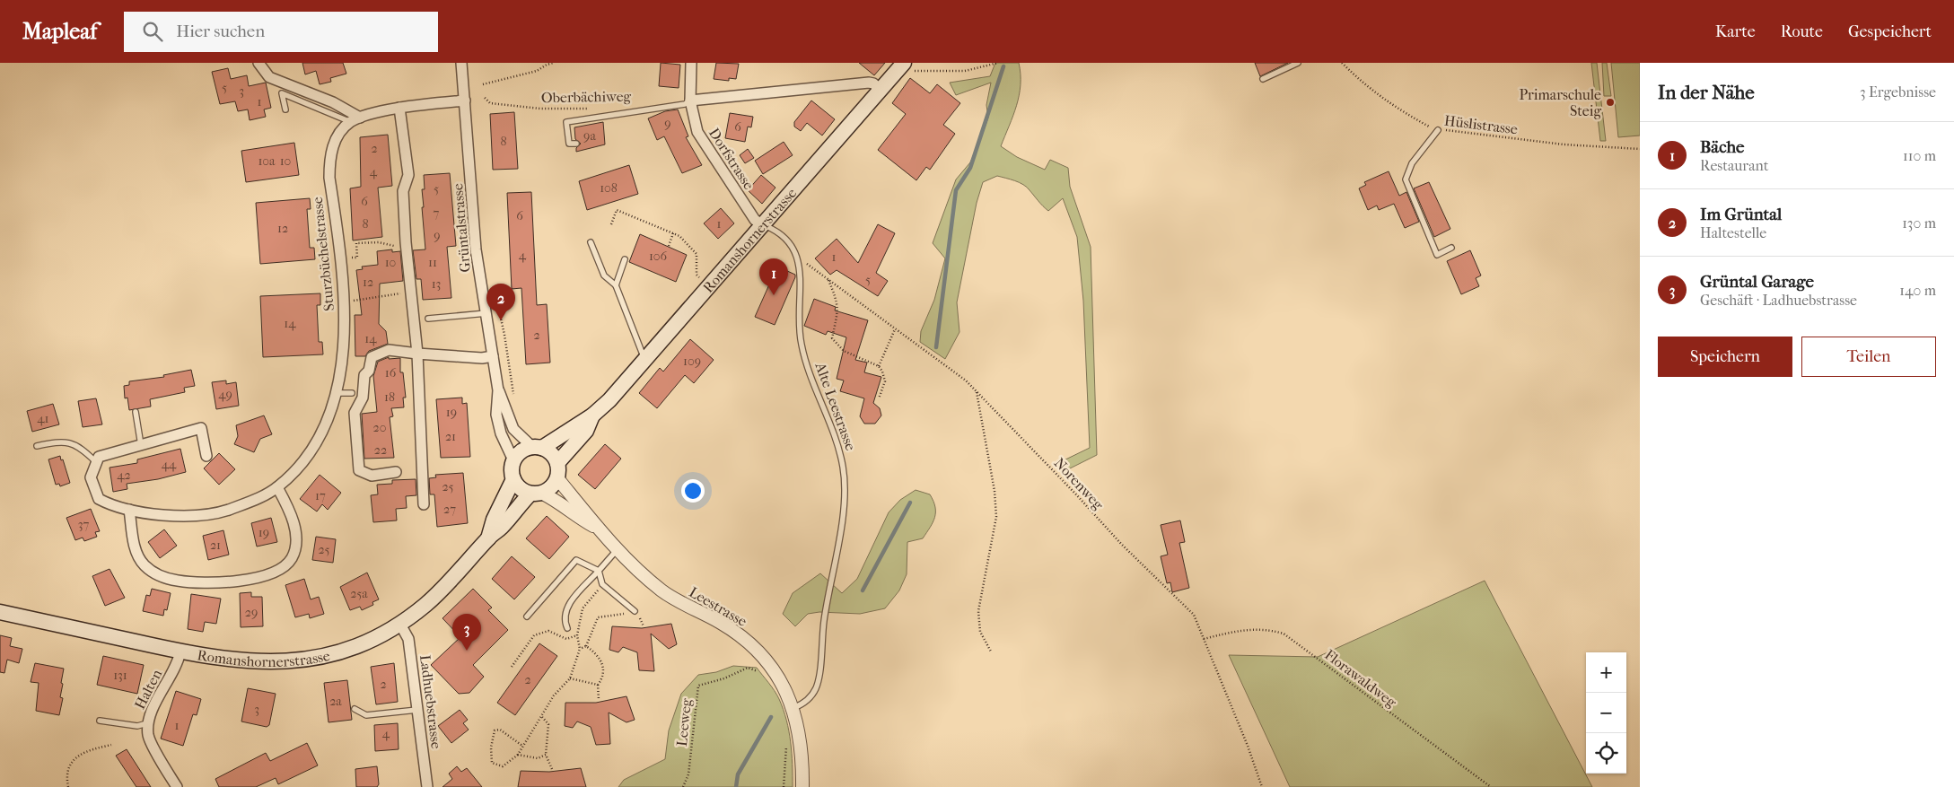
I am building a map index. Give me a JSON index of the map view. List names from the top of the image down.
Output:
{
  "streets": {
    "main road": ["Romanshornerstrasse"],
    "street": [
      "Dorfstrasse",
      "Grüntalstrasse",
      "Sturzbüchelstrasse",
      "Leestrasse",
      "Halten",
      "Ladhuebstrasse"
    ],
    "lane": ["Alte Leestrasse"],
    "path": [
      "Oberbächiweg",
      "Hüslistrasse",
      "Norenweg",
      "Florawaldweg",
      "Leeweg"
    ]
  },
  "crossings": [
    ["Dorfstrasse", "Romanshornerstrasse"],
    ["Grüntalstrasse", "Romanshornerstrasse"],
    ["Grüntalstrasse", "Leestrasse"],
    ["Romanshornerstrasse", "Leestrasse"],
    ["Romanshornerstrasse", "Halten"],
    ["Romanshornerstrasse", "Ladhuebstrasse"],
    ["Alte Leestrasse", "Norenweg"],
    ["Alte Leestrasse", "Leestrasse"],
    ["Norenweg", "Florawaldweg"]
  ],
  "places": ["Primarschule Steig"],
  "house_numbers": [
    "5",
    "3",
    "1",
    "9",
    "6",
    "9a",
    "8",
    "2",
    "10a",
    "10",
    "4",
    "108",
    "5",
    "6",
    "7",
    "6",
    "8",
    "1",
    "12",
    "9",
    "4",
    "106",
    "1",
    "10",
    "11",
    "5",
    "12",
    "13",
    "14",
    "2",
    "14",
    "109",
    "16",
    "49",
    "18",
    "19",
    "41",
    "20",
    "21",
    "22",
    "44",
    "42",
    "25",
    "17",
    "27",
    "37",
    "19",
    "21",
    "25",
    "25a",
    "29",
    "131",
    "2",
    "2",
    "2a",
    "3",
    "1",
    "4"
  ],
  "page": {
    "header": "Mapleaf",
    "search": "Hier suchen",
    "nav": ["Karte", "Route", "Gespeichert"],
    "heading": ["In der Nähe", "3 Ergebnisse"],
    "list": [
      {
        "mark": "1",
        "name": "Bäche",
        "note": "Restaurant",
        "value": "110 m"
      },
      {
        "mark": "2",
        "name": "Im Grüntal",
        "note": "Haltestelle",
        "value": "130 m"
      },
      {
        "mark": "3",
        "name": "Grüntal Garage",
        "note": "Geschäft · Ladhuebstrasse",
        "value": "140 m"
      }
    ],
    "pins": ["1", "2", "3"],
    "buttons": ["Speichern", "Teilen"],
    "map_buttons": ["+", "−"]
  }
}
